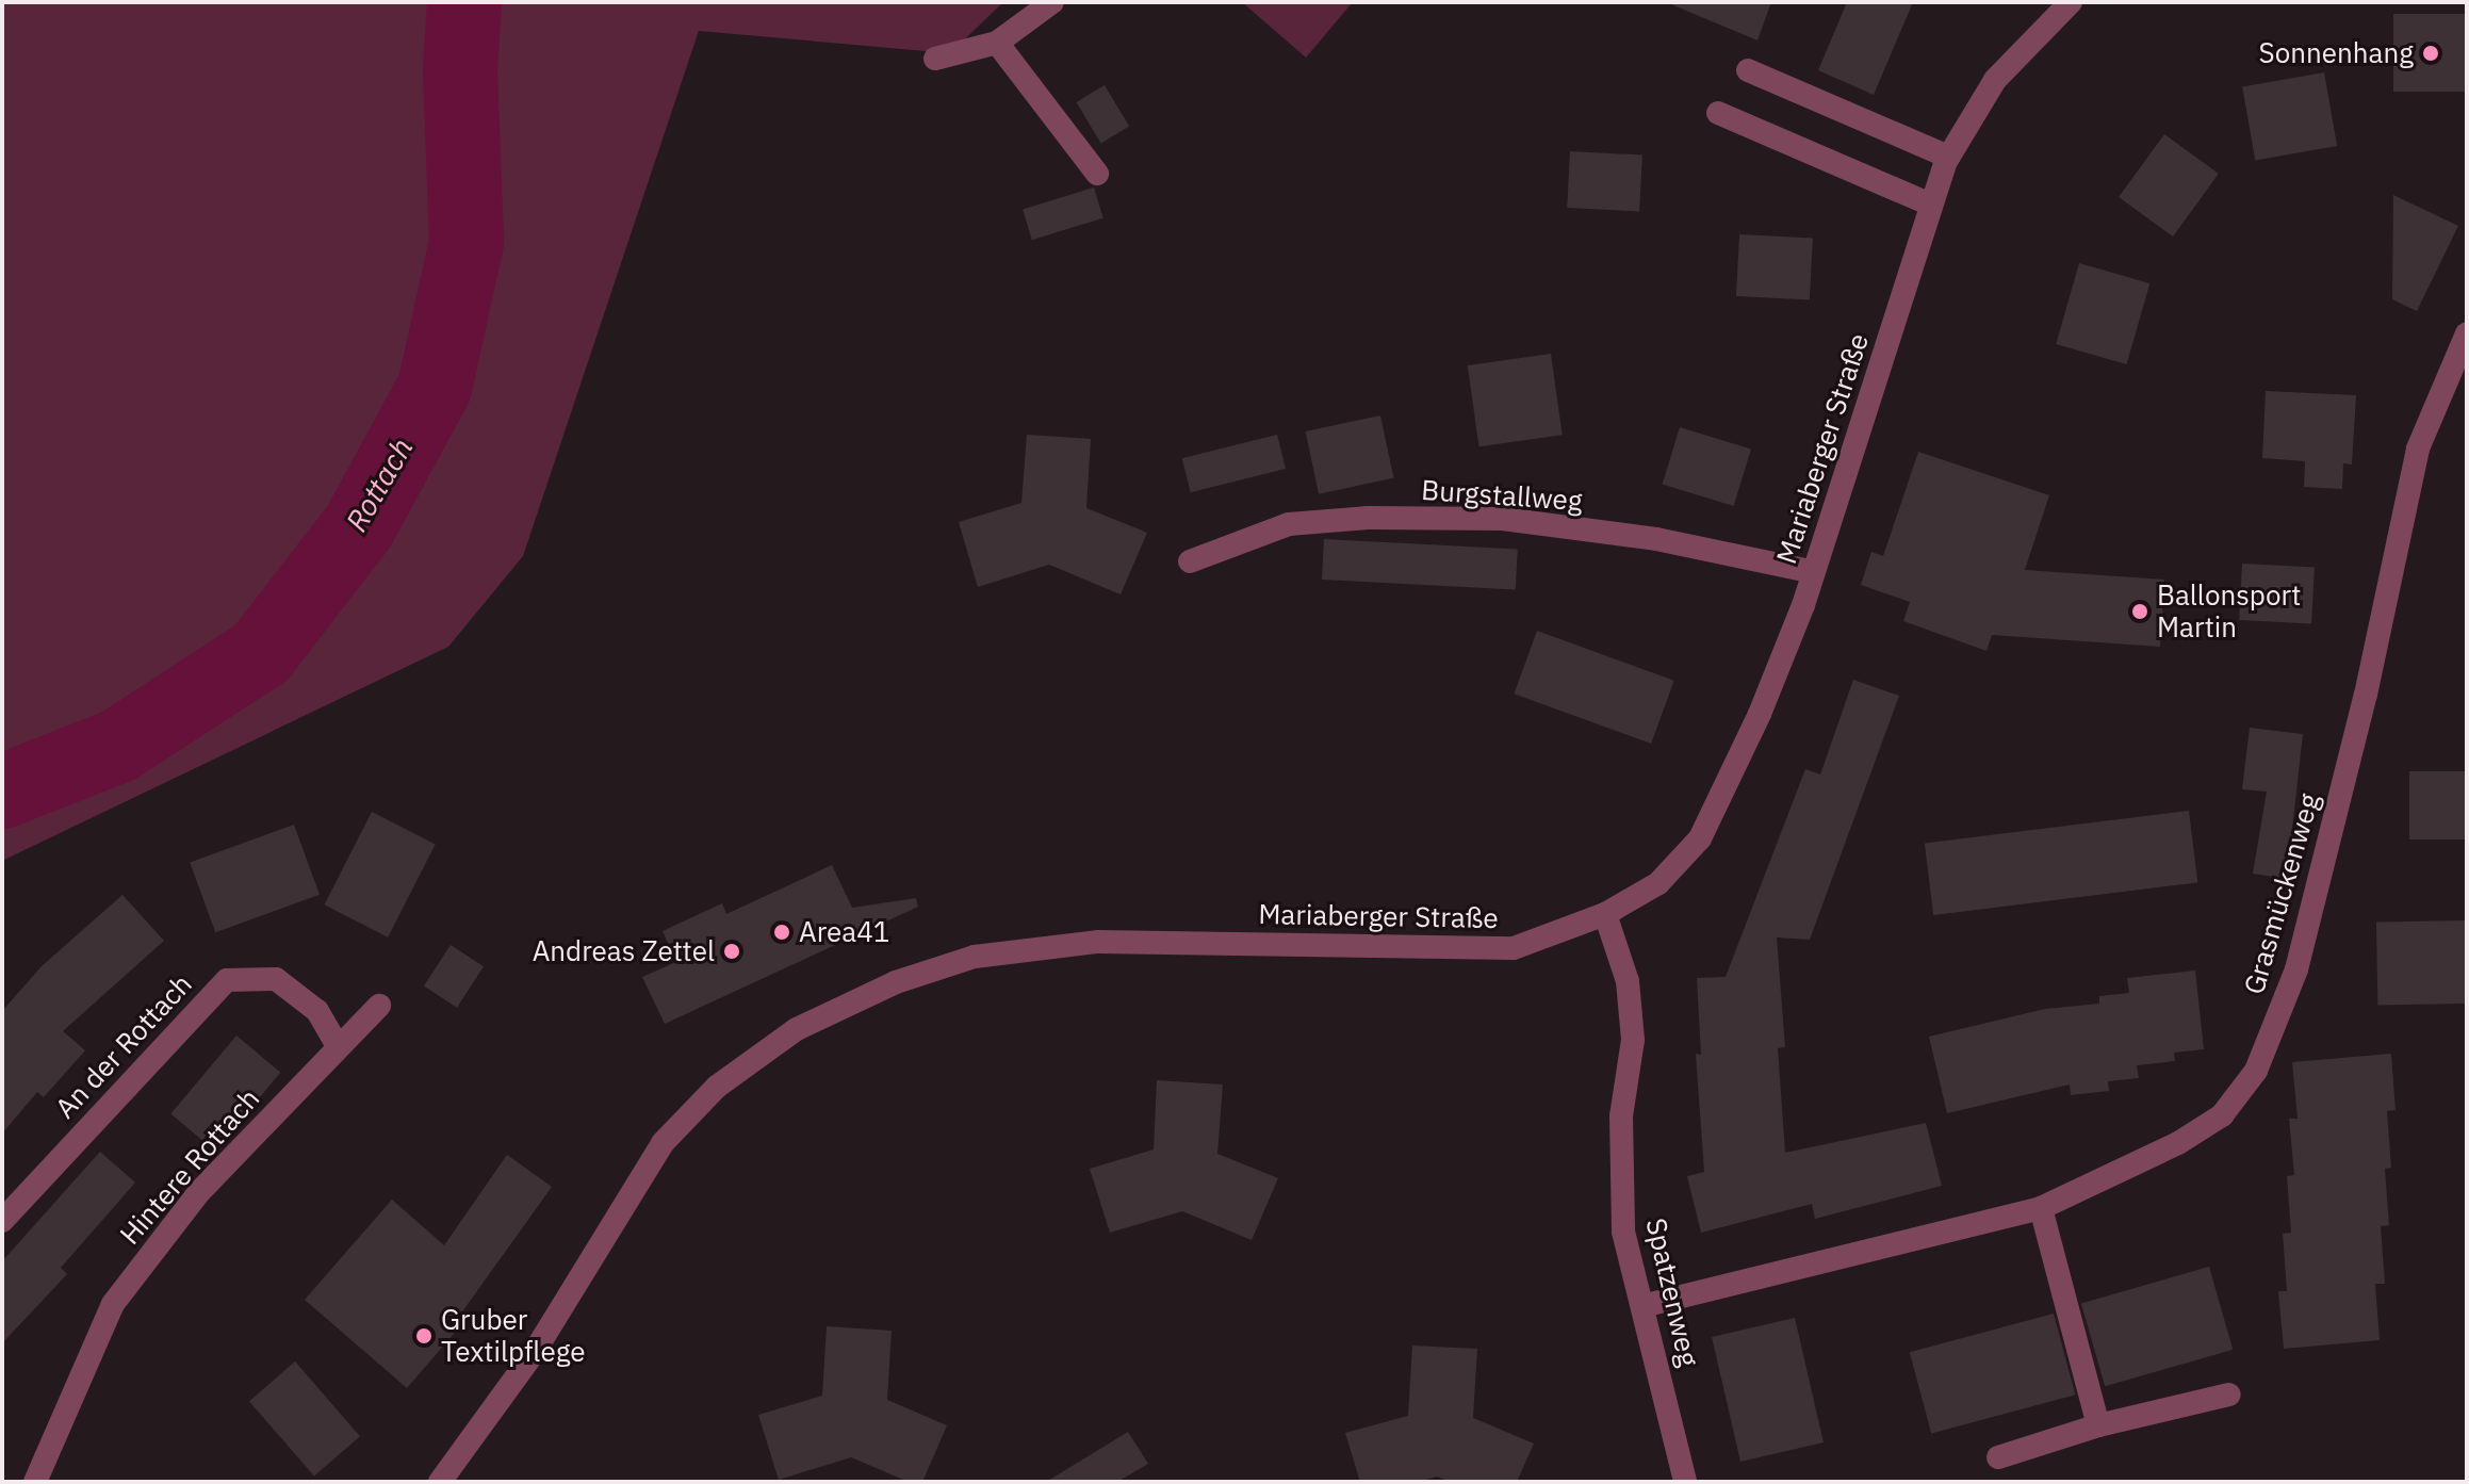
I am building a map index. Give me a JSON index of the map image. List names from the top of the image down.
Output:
{
  "streets": {
    "street": [
      "Mariaberger Straße",
      "Burgstallweg",
      "Grasmückenweg",
      "An der Rottach",
      "Hintere Rottach",
      "Spatzenweg"
    ]
  },
  "crossings": [
    ["Mariaberger Straße", "Burgstallweg"],
    ["Mariaberger Straße", "Spatzenweg"],
    ["Grasmückenweg", "Spatzenweg"],
    ["An der Rottach", "Hintere Rottach"]
  ],
  "water": ["Rottach"],
  "places": [
    "Sonnenhang",
    "Ballonsport Martin",
    "Area41",
    "Andreas Zettel",
    "Gruber Textilpflege"
  ]
}
